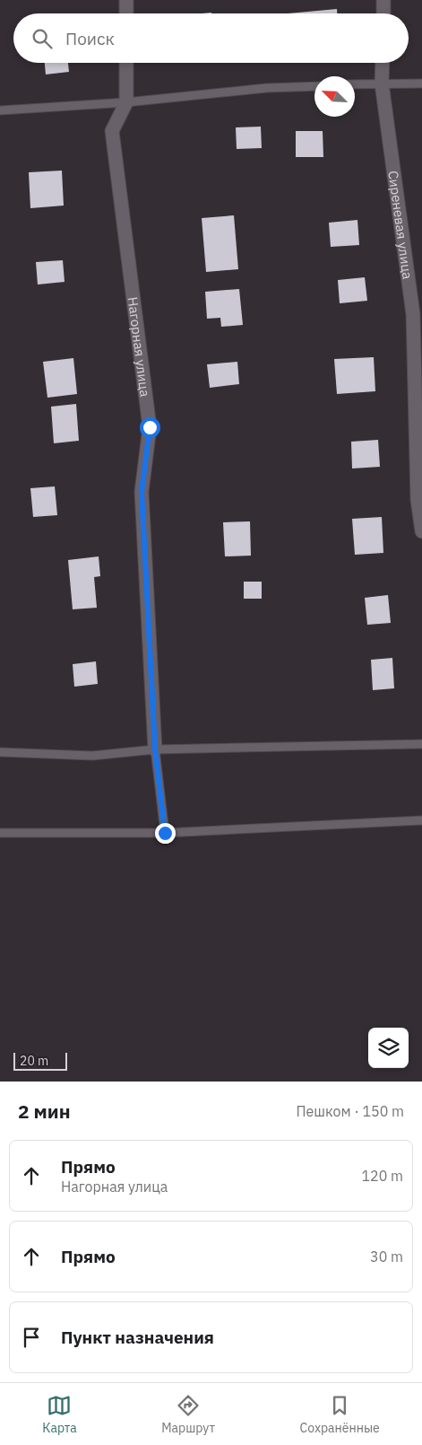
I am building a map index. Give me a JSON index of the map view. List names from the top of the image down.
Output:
{
  "streets": {
    "street": ["Сиреневая улица", "Нагорная улица"]
  },
  "scale_bar": "20 m",
  "north": "top left",
  "page": {
    "search": "Поиск",
    "scale": "20 m",
    "heading": ["2 мин", "Пешком · 150 m"],
    "list": [
      ["Прямо", "Нагорная улица", "120 m"],
      ["Прямо", "30 m"],
      "Пункт назначения"
    ],
    "nav": ["Карта", "Маршрут", "Сохранённые"]
  }
}
